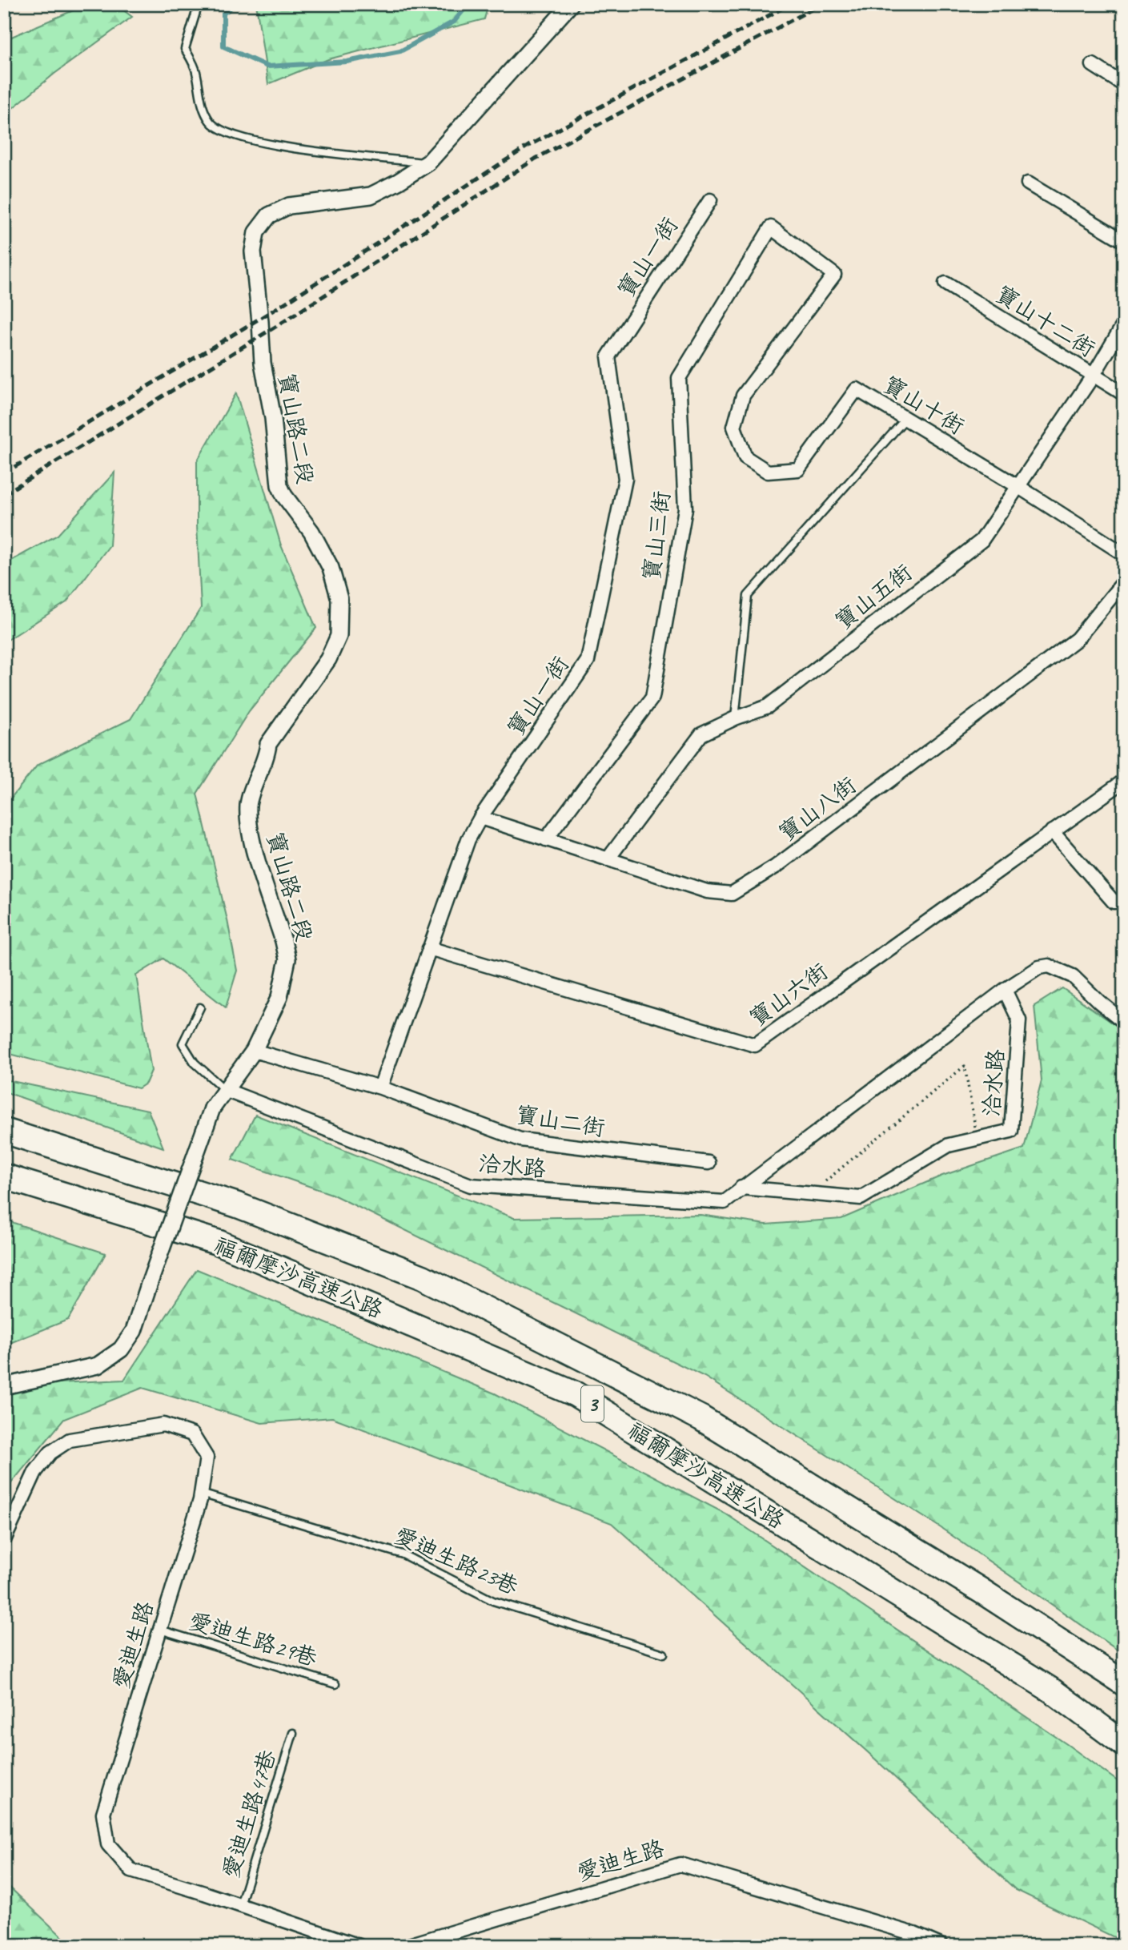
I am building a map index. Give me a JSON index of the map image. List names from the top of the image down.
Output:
{
  "streets": {
    "highway": ["福爾摩沙高速公路", "3"],
    "street": [
      "寶山一街",
      "寶山十二街",
      "寶山十街",
      "寶山路二段",
      "寶山三街",
      "寶山五街",
      "寶山八街",
      "寶山六街",
      "洽水路",
      "寶山二街",
      "愛迪生路"
    ],
    "lane": ["愛迪生路23巷", "愛迪生路29巷", "愛迪生路47巷"]
  },
  "crossings": [
    ["寶山一街", "寶山八街"],
    ["寶山一街", "寶山六街"],
    ["寶山一街", "寶山二街"],
    ["寶山十二街", "寶山五街"],
    ["寶山十街", "寶山三街"],
    ["寶山十街", "寶山五街"],
    ["寶山路二段", "洽水路"],
    ["寶山三街", "寶山八街"],
    ["寶山五街", "寶山八街"],
    ["愛迪生路23巷", "愛迪生路"],
    ["愛迪生路29巷", "愛迪生路"],
    ["愛迪生路", "愛迪生路47巷"]
  ]
}
